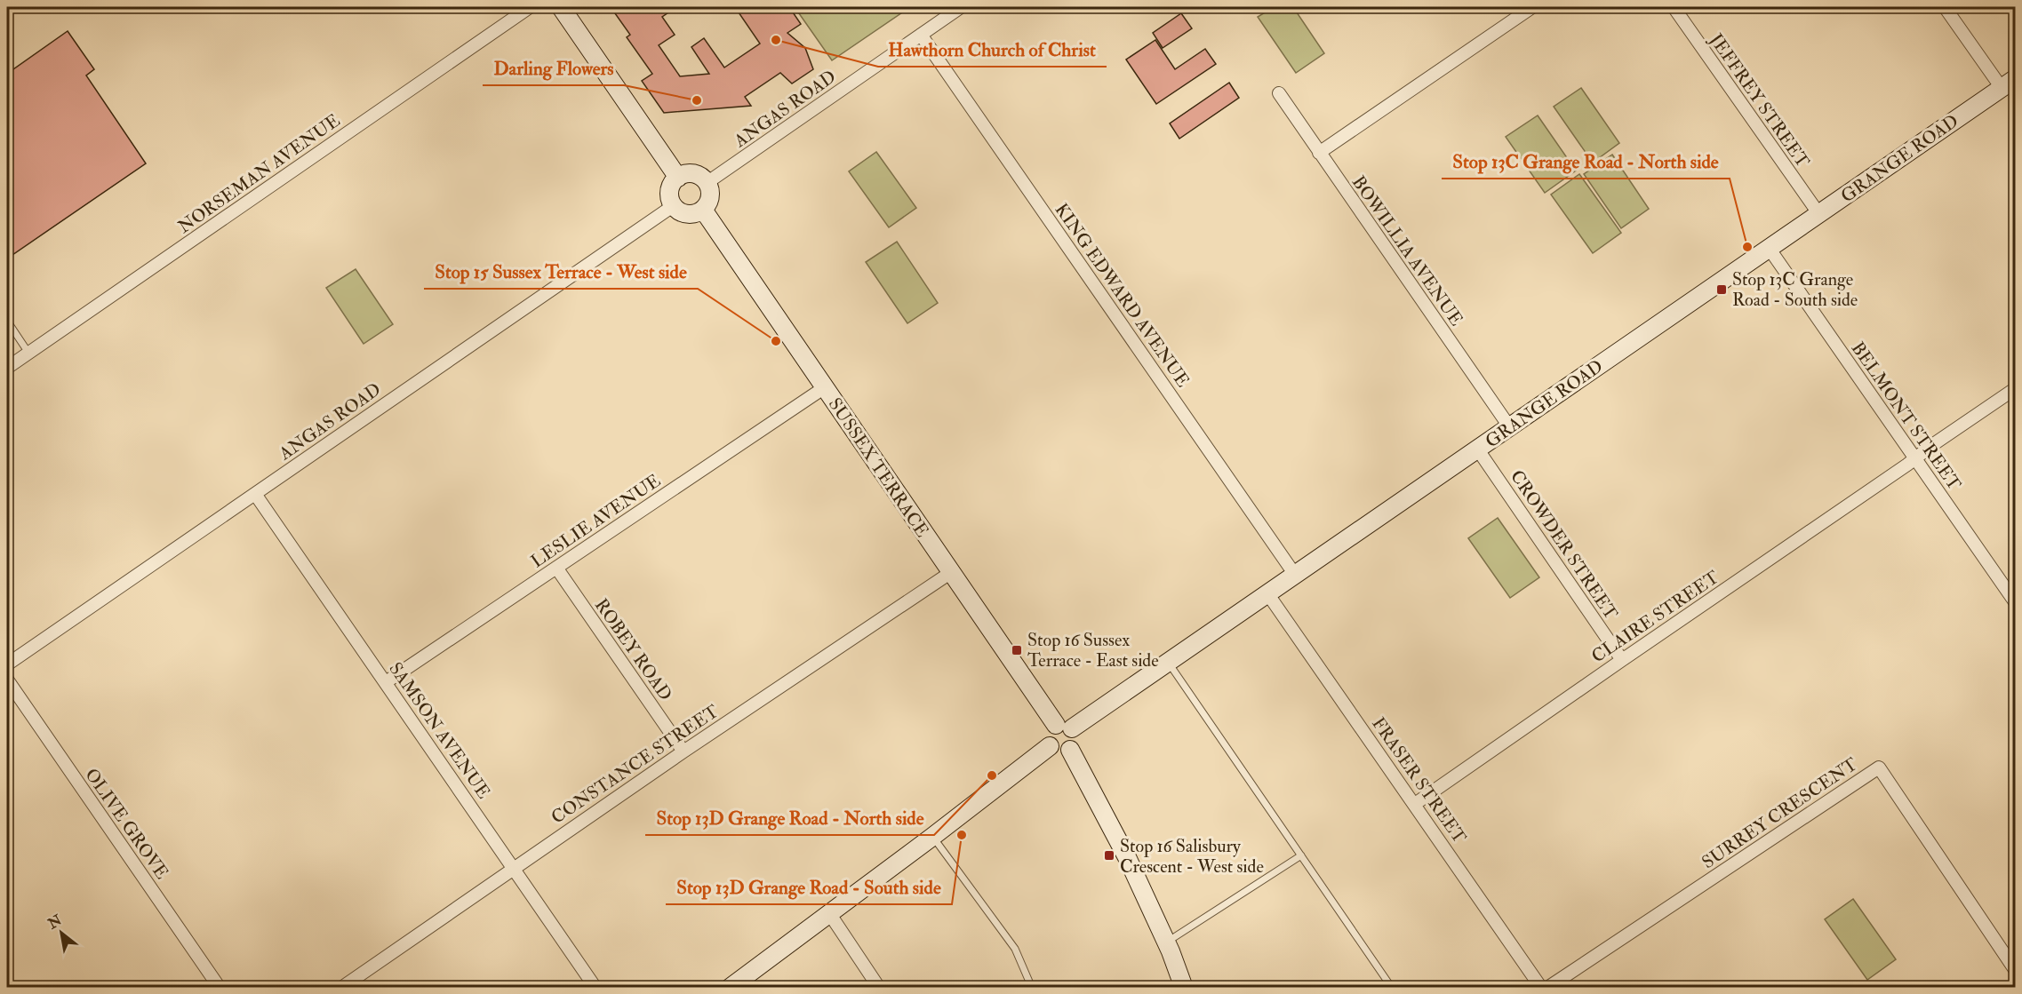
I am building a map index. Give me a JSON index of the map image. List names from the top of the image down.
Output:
{
  "streets": {
    "street": [
      "JEFFREY STREET",
      "ANGAS ROAD",
      "GRANGE ROAD",
      "NORSEMAN AVENUE",
      "BOWILLIA AVENUE",
      "KING EDWARD AVENUE",
      "BELMONT STREET",
      "SUSSEX TERRACE",
      "LESLIE AVENUE",
      "CROWDER STREET",
      "CLAIRE STREET",
      "ROBEY ROAD",
      "SAMSON AVENUE",
      "CONSTANCE STREET",
      "FRASER STREET",
      "SURREY CRESCENT",
      "OLIVE GROVE"
    ]
  },
  "crossings": [
    ["JEFFREY STREET", "GRANGE ROAD"],
    ["ANGAS ROAD", "KING EDWARD AVENUE"],
    ["ANGAS ROAD", "SUSSEX TERRACE"],
    ["ANGAS ROAD", "SAMSON AVENUE"],
    ["GRANGE ROAD", "BOWILLIA AVENUE"],
    ["GRANGE ROAD", "KING EDWARD AVENUE"],
    ["GRANGE ROAD", "BELMONT STREET"],
    ["GRANGE ROAD", "SUSSEX TERRACE"],
    ["GRANGE ROAD", "CROWDER STREET"],
    ["GRANGE ROAD", "FRASER STREET"],
    ["BELMONT STREET", "CLAIRE STREET"],
    ["SUSSEX TERRACE", "LESLIE AVENUE"],
    ["SUSSEX TERRACE", "CONSTANCE STREET"],
    ["LESLIE AVENUE", "ROBEY ROAD"],
    ["LESLIE AVENUE", "SAMSON AVENUE"],
    ["CROWDER STREET", "CLAIRE STREET"],
    ["CLAIRE STREET", "FRASER STREET"],
    ["ROBEY ROAD", "CONSTANCE STREET"],
    ["SAMSON AVENUE", "CONSTANCE STREET"]
  ],
  "places": {
    "other": [
      "Hawthorn Church of Christ",
      "Darling Flowers",
      "Stop 13C Grange Road - North side",
      "Stop 15 Sussex Terrace - West side",
      "Stop 13D Grange Road - North side",
      "Stop 13D Grange Road - South side"
    ],
    "transit": ["Stop 13C Grange Road - South side", "Stop 16 Sussex Terrace - East side", "Stop 16 Salisbury Crescent - West side"]
  },
  "north": "top left"
}
